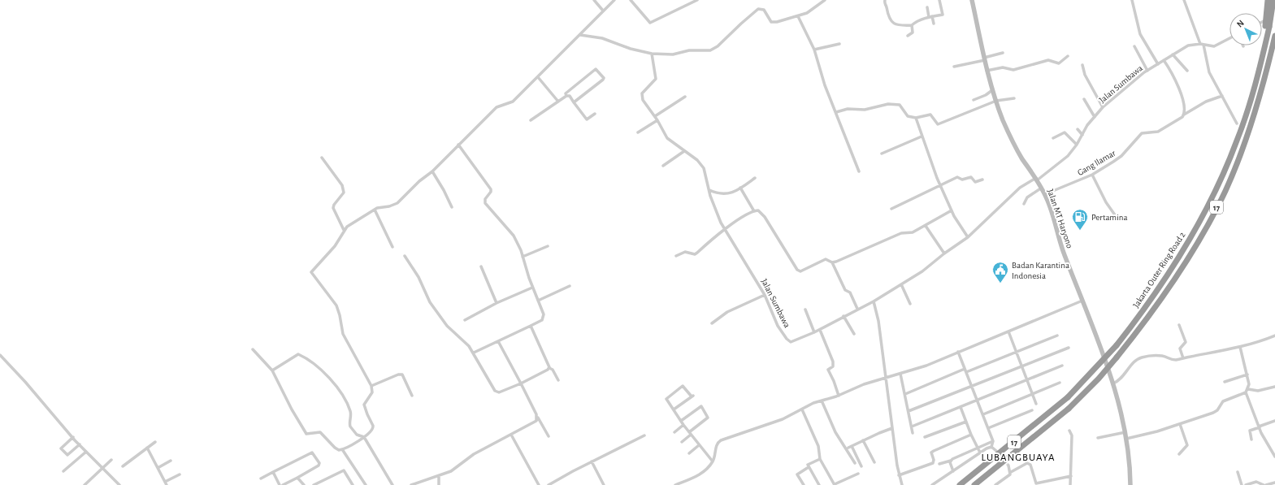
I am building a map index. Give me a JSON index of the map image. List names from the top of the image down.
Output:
{
  "streets": {
    "highway": ["17", "Jakarta Outer Ring Road 2"],
    "main road": ["Jalan MT Haryono"],
    "street": ["Jalan Sumbawa", "Gang Ilamar"]
  },
  "crossings": [
    ["Jalan Sumbawa", "Jalan MT Haryono"],
    ["Gang Ilamar", "Jalan MT Haryono"]
  ],
  "districts": ["LUBANGBUAYA"],
  "places": {
    "fuel station": ["Pertamina"],
    "public building": ["Badan Karantina Indonesia"]
  },
  "north": "top left"
}
